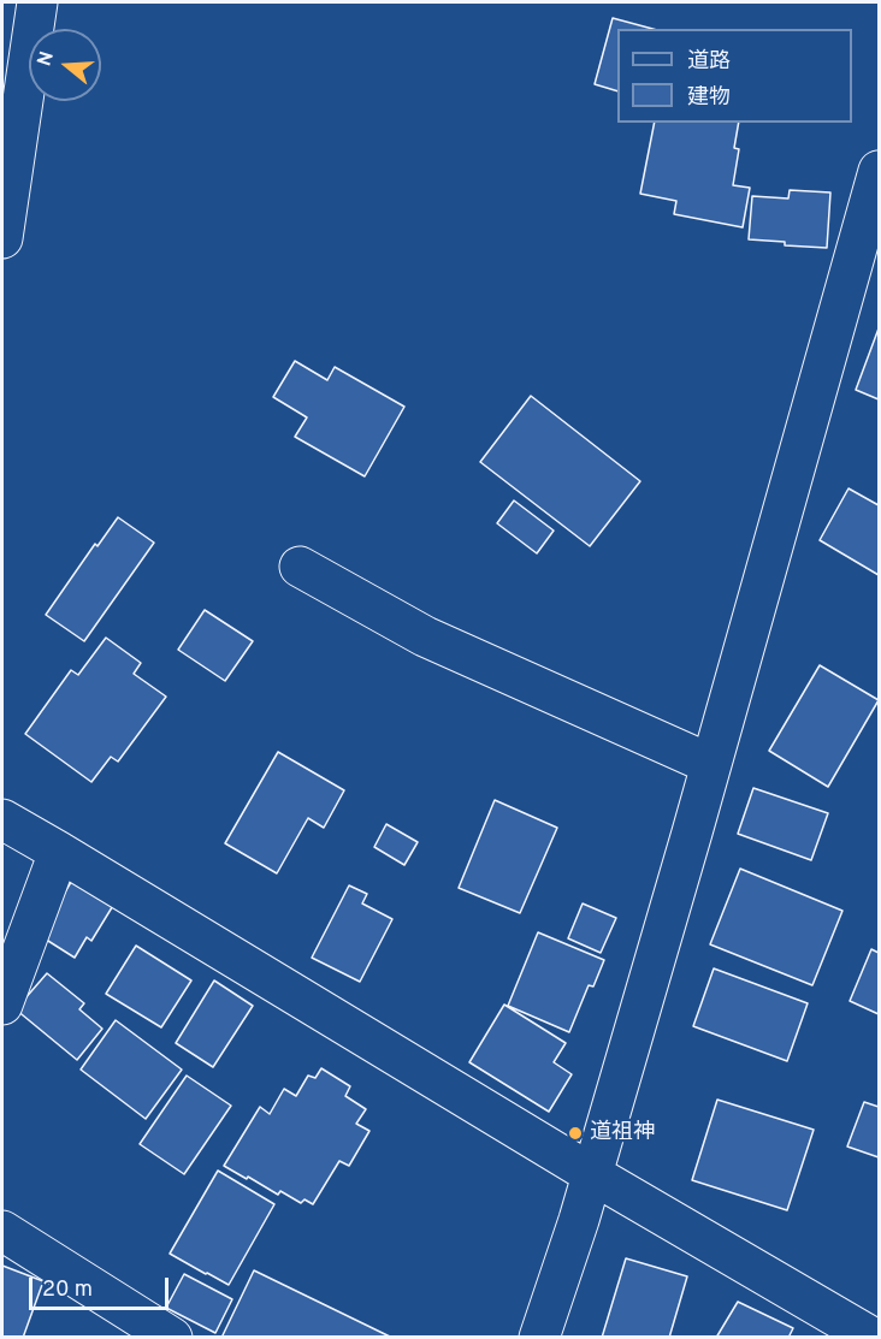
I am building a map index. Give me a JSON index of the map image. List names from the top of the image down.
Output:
{
  "places": ["道祖神"],
  "legend": ["道路", "建物"],
  "scale_bar": "20 m",
  "north": "left"
}
